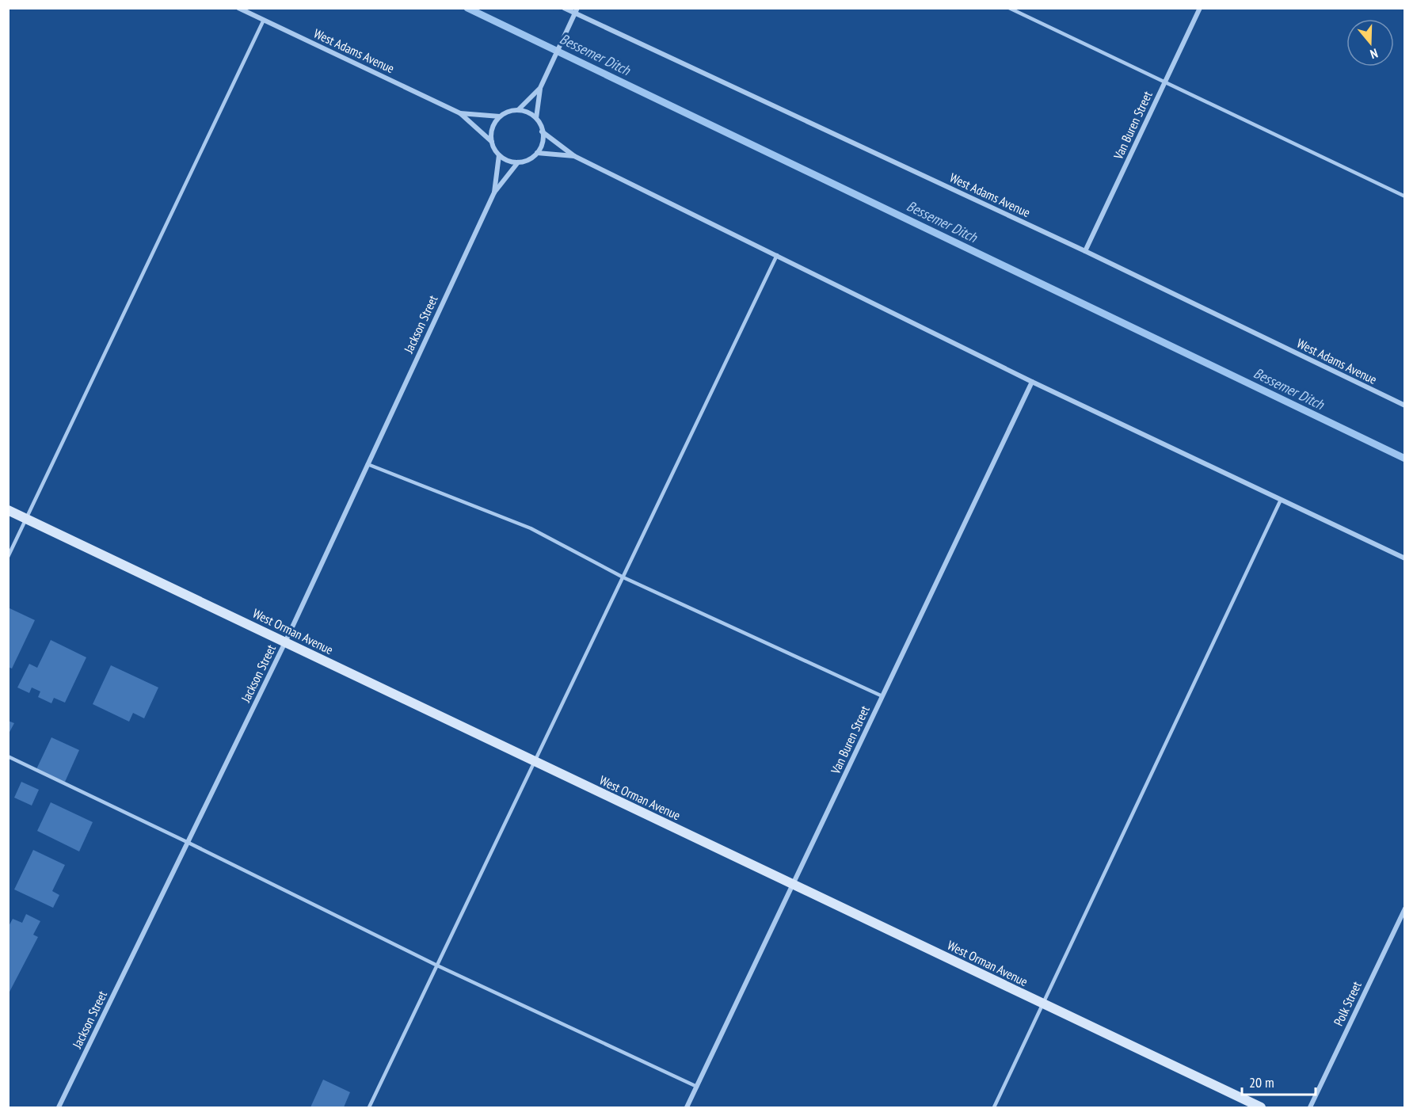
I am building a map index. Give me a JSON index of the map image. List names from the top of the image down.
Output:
{
  "streets": {
    "street": [
      "West Adams Avenue",
      "Van Buren Street",
      "Jackson Street",
      "West Orman Avenue",
      "Polk Street"
    ]
  },
  "crossings": [
    ["West Adams Avenue", "Van Buren Street"],
    ["West Adams Avenue", "Jackson Street"],
    ["Van Buren Street", "West Orman Avenue"],
    ["Jackson Street", "West Orman Avenue"]
  ],
  "water": ["Bessemer Ditch"],
  "scale_bar": "20 m",
  "north": "bottom"
}
